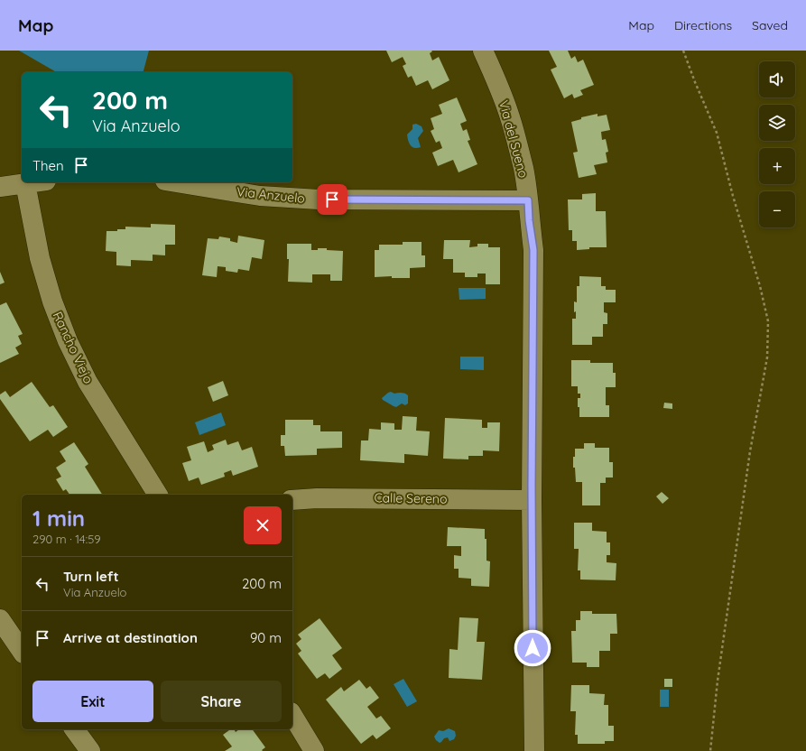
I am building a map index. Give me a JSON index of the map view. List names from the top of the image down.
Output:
{
  "streets": {
    "street": [
      "Via del Sueno",
      "Via Anzuelo",
      "Rancho Viejo",
      "Calle Sereno"
    ]
  },
  "crossings": [
    ["Via del Sueno", "Via Anzuelo"],
    ["Via del Sueno", "Calle Sereno"]
  ],
  "page": {
    "header": "Map",
    "nav": ["Map", "Directions", "Saved"],
    "map_buttons": ["+", "−"],
    "turn": ["200 m", "Via Anzuelo"],
    "then": "Then",
    "heading": ["1 min", "290 m · 14:59"],
    "list": [
      {
        "name": "Turn left",
        "note": "Via Anzuelo",
        "value": "200 m"
      },
      {
        "name": "Arrive at destination",
        "value": "90 m"
      }
    ],
    "buttons": ["Exit", "Share"]
  }
}
